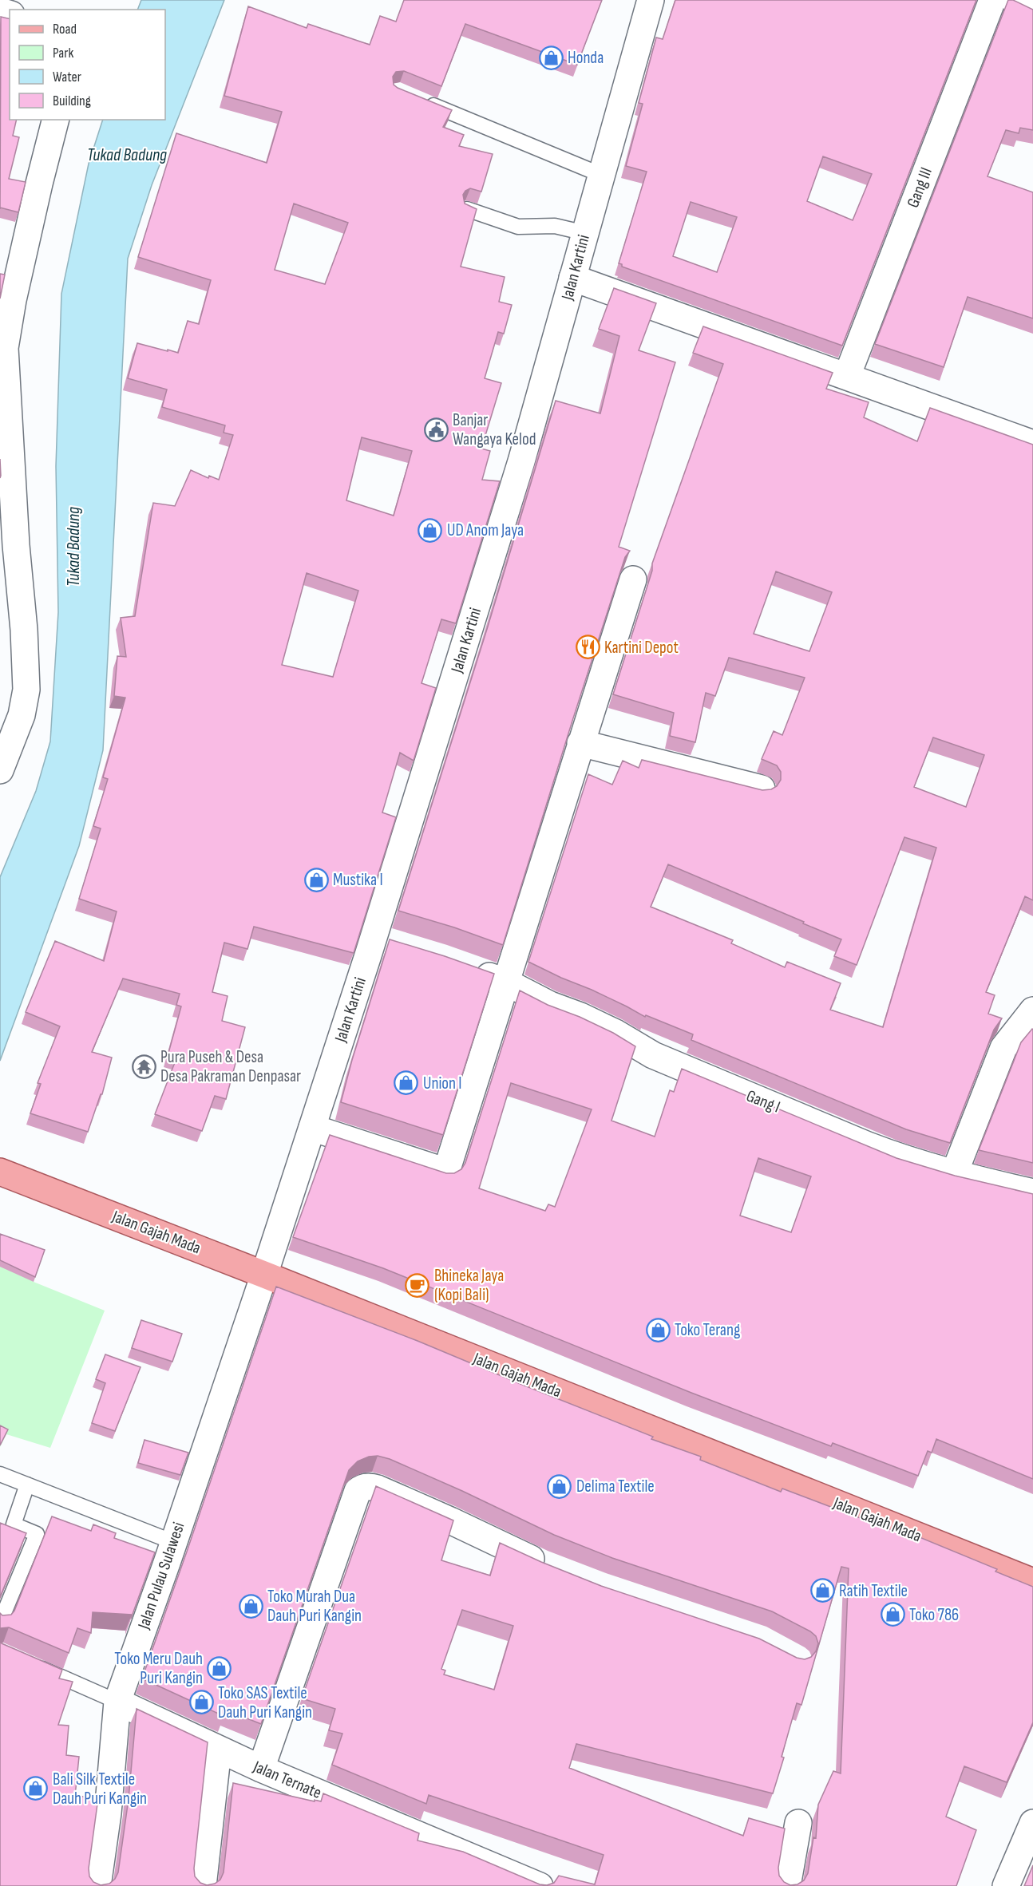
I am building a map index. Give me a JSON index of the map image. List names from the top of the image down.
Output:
{
  "streets": {
    "main road": ["Jalan Gajah Mada"],
    "street": [
      "Gang III",
      "Jalan Kartini",
      "Gang I",
      "Jalan Pulau Sulawesi",
      "Jalan Ternate"
    ]
  },
  "crossings": [
    ["Jalan Kartini", "Jalan Gajah Mada"],
    ["Jalan Kartini", "Jalan Pulau Sulawesi"],
    ["Jalan Gajah Mada", "Jalan Pulau Sulawesi"],
    ["Jalan Pulau Sulawesi", "Jalan Ternate"]
  ],
  "water": ["Tukad Badung"],
  "places": {
    "shop": [
      "Honda",
      "UD Anom Jaya",
      "Mustika I",
      "Union I",
      "Toko Terang",
      "Delima Textile",
      "Ratih Textile",
      "Toko Murah Dua Dauh Puri Kangin",
      "Toko 786",
      "Toko Meru Dauh Puri Kangin",
      "Toko SAS Textile Dauh Puri Kangin",
      "Bali Silk Textile Dauh Puri Kangin"
    ],
    "public building": ["Banjar Wangaya Kelod"],
    "restaurant": ["Kartini Depot"],
    "temple": ["Pura Puseh & Desa Desa Pakraman Denpasar"],
    "cafe": ["Bhineka Jaya (Kopi Bali)"]
  },
  "legend": [
    "Road",
    "Park",
    "Water",
    "Building"
  ]
}
